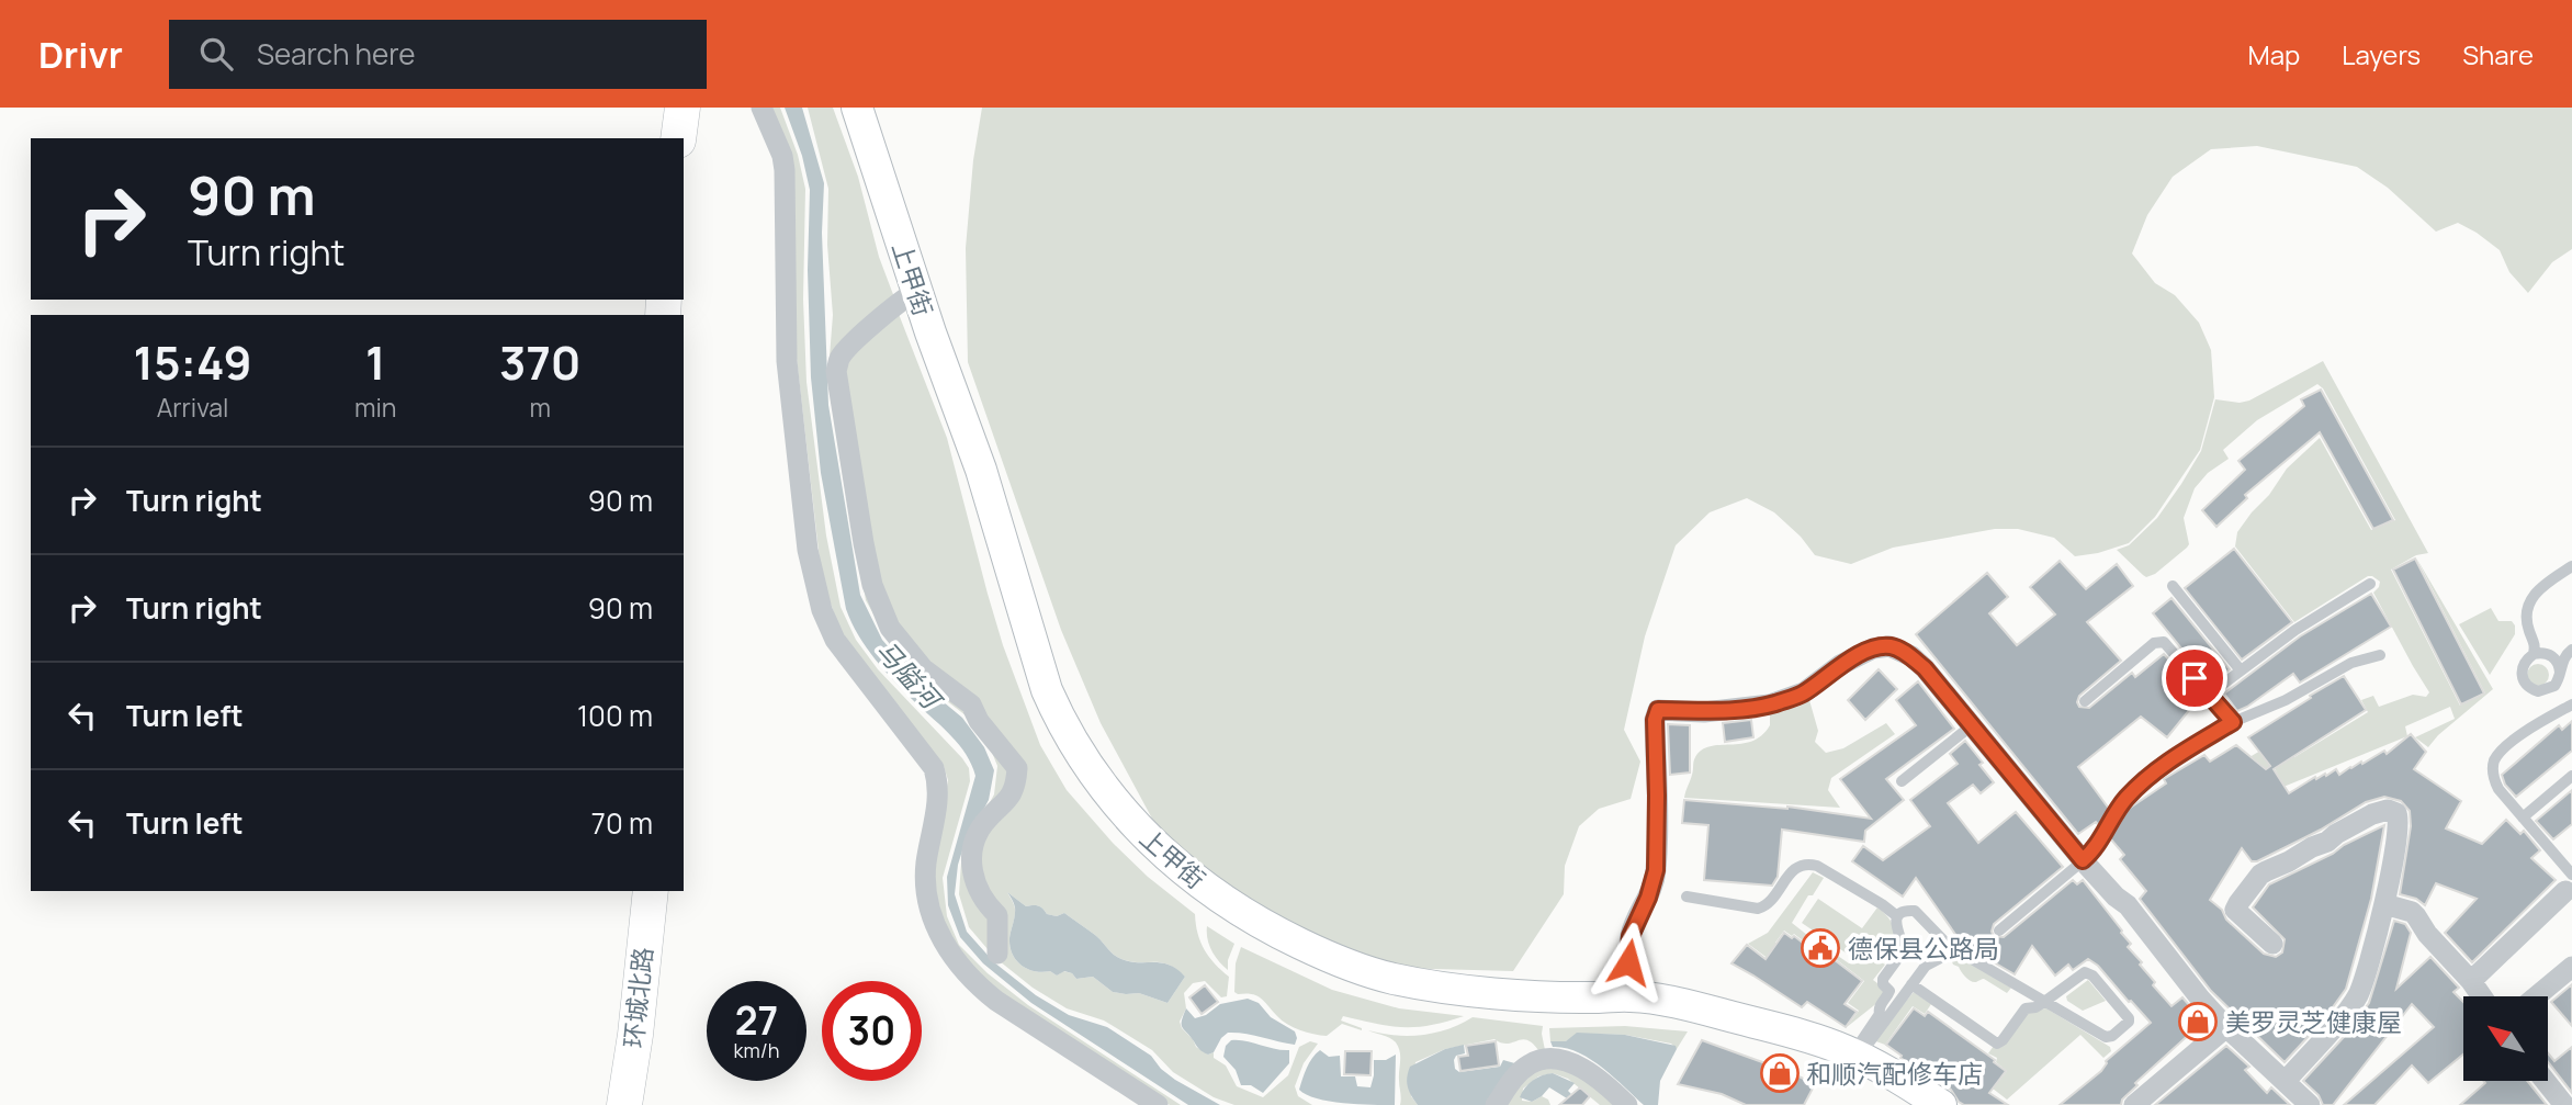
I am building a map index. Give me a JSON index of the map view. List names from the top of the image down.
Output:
{
  "streets": {
    "main road": ["环城北路"],
    "street": ["上甲街"]
  },
  "water": ["马隘河"],
  "places": {
    "public building": ["德保县公路局"],
    "shop": ["美罗灵芝健康屋", "和顺汽配修车店"]
  },
  "north": "top left",
  "page": {
    "header": "Drivr",
    "search": "Search here",
    "nav": ["Map", "Layers", "Share"],
    "turn": ["90 m", "Turn right"],
    "eta": [
      "15:49",
      "Arrival",
      "1",
      "min",
      "370",
      "m"
    ],
    "list": [
      {
        "name": "Turn right",
        "value": "90 m"
      },
      {
        "name": "Turn right",
        "value": "90 m"
      },
      {
        "name": "Turn left",
        "value": "100 m"
      },
      {
        "name": "Turn left",
        "value": "70 m"
      }
    ],
    "speed": "27 km/h",
    "limit": "30"
  }
}
